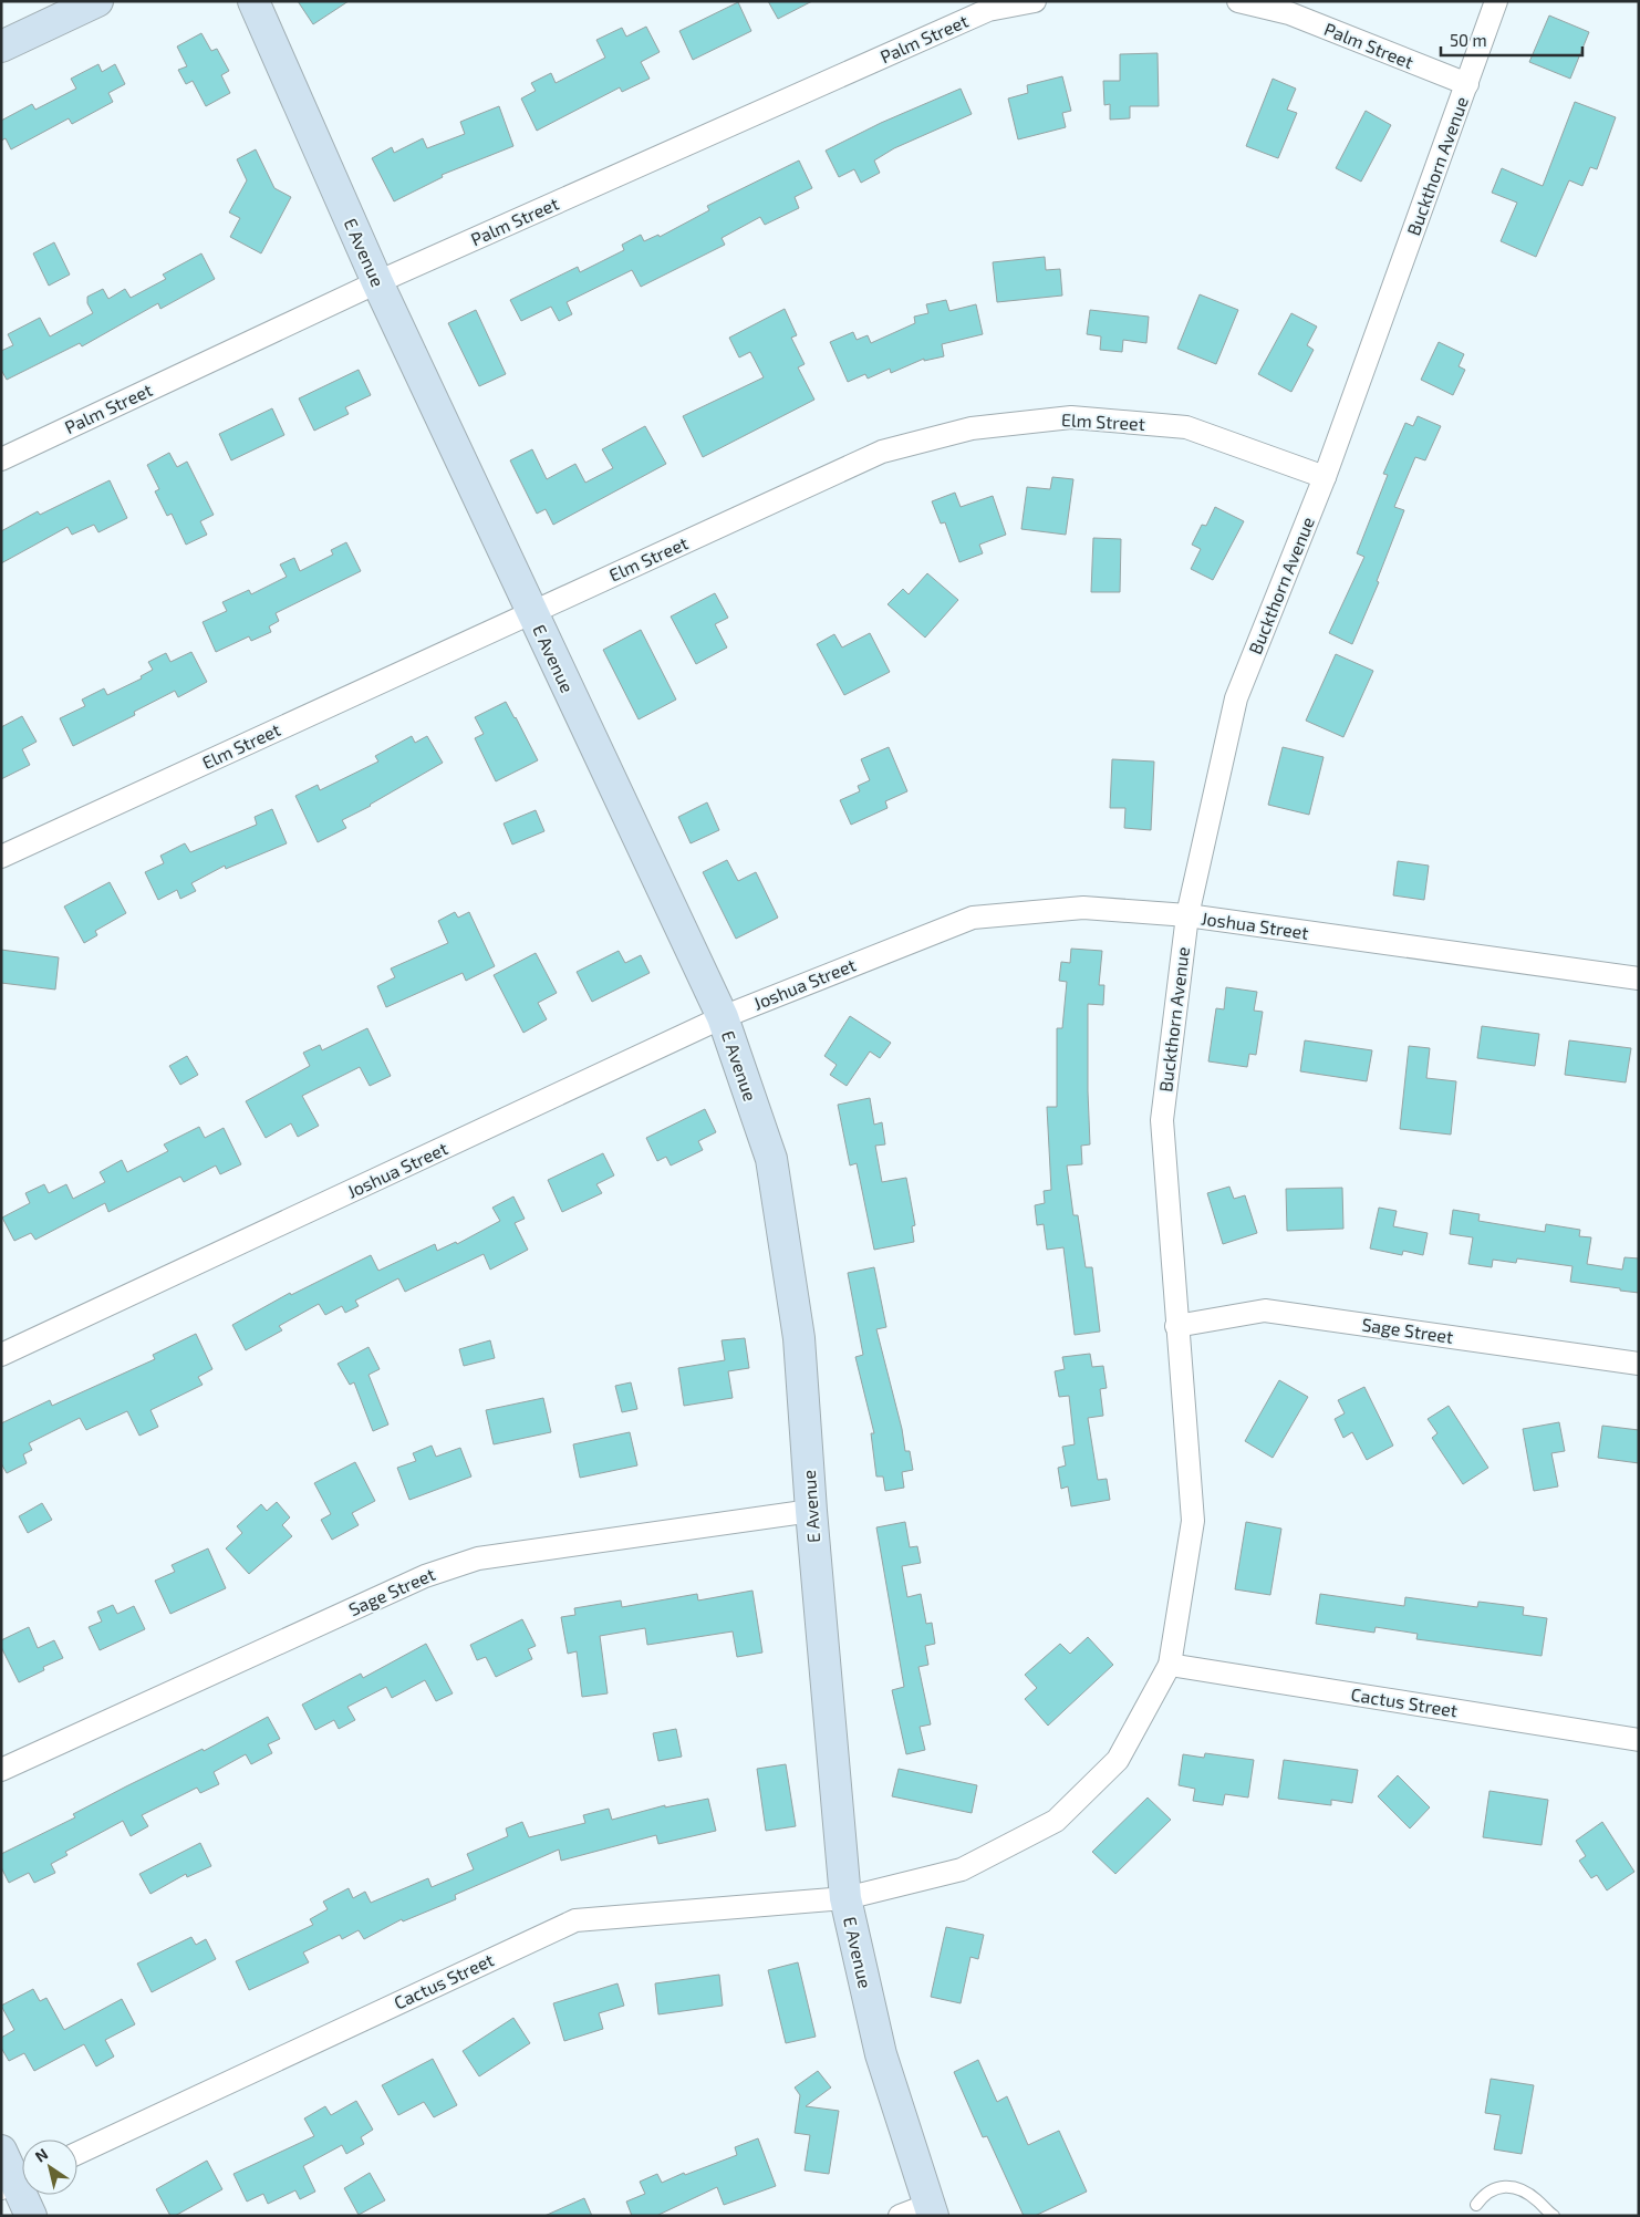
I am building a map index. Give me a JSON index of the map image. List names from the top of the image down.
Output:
{
  "streets": {
    "street": [
      "Palm Street",
      "Buckthorn Avenue",
      "E Avenue",
      "Elm Street",
      "Joshua Street",
      "Sage Street",
      "Cactus Street"
    ]
  },
  "crossings": [
    ["Palm Street", "Buckthorn Avenue"],
    ["Palm Street", "E Avenue"],
    ["Buckthorn Avenue", "E Avenue"],
    ["Buckthorn Avenue", "Elm Street"],
    ["Buckthorn Avenue", "Joshua Street"],
    ["Buckthorn Avenue", "Sage Street"],
    ["Buckthorn Avenue", "Cactus Street"],
    ["E Avenue", "Elm Street"],
    ["E Avenue", "Joshua Street"],
    ["E Avenue", "Sage Street"],
    ["E Avenue", "Cactus Street"]
  ],
  "scale_bar": "50 m",
  "north": "top left"
}
